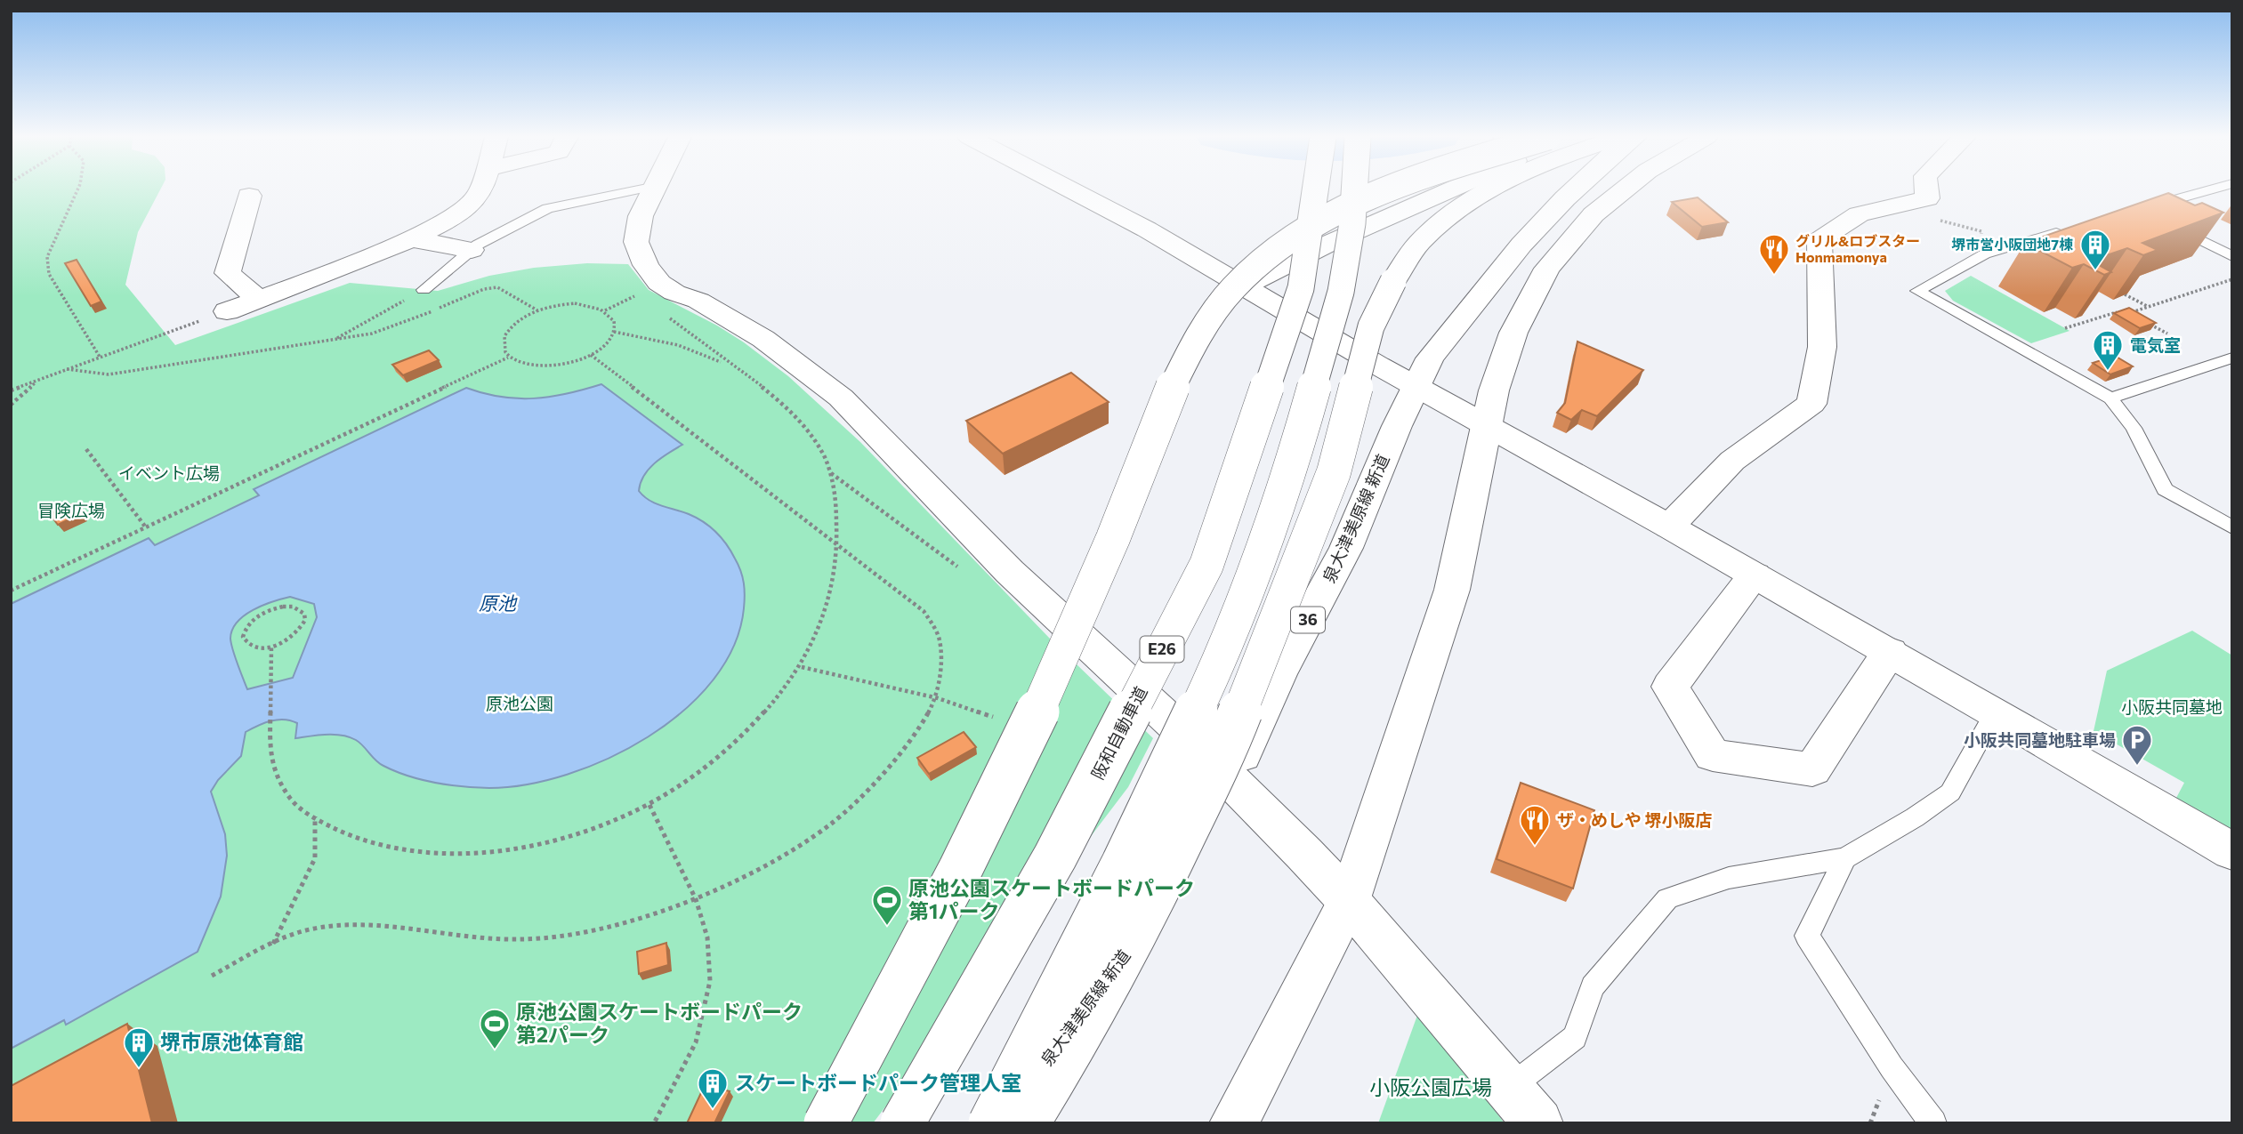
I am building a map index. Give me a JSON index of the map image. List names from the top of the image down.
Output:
{
  "streets": {
    "main road": [
      "泉大津美原線 新道",
      "36",
      "E26",
      "阪和自動車道"
    ]
  },
  "water": ["原池"],
  "parks": [
    "イベント広場",
    "冒険広場",
    "原池公園",
    "小阪共同墓地",
    "小阪公園広場"
  ],
  "places": {
    "building": [
      "堺市営小阪団地7棟",
      "電気室",
      "堺市原池体育館",
      "スケートボードパーク管理人室"
    ],
    "restaurant": ["グリル&ロブスター Honmamonya", "ザ・めしや 堺小阪店"],
    "parking": ["小阪共同墓地駐車場"],
    "sports": ["原池公園スケートボードパーク 第1パーク", "原池公園スケートボードパーク 第2パーク"]
  }
}
